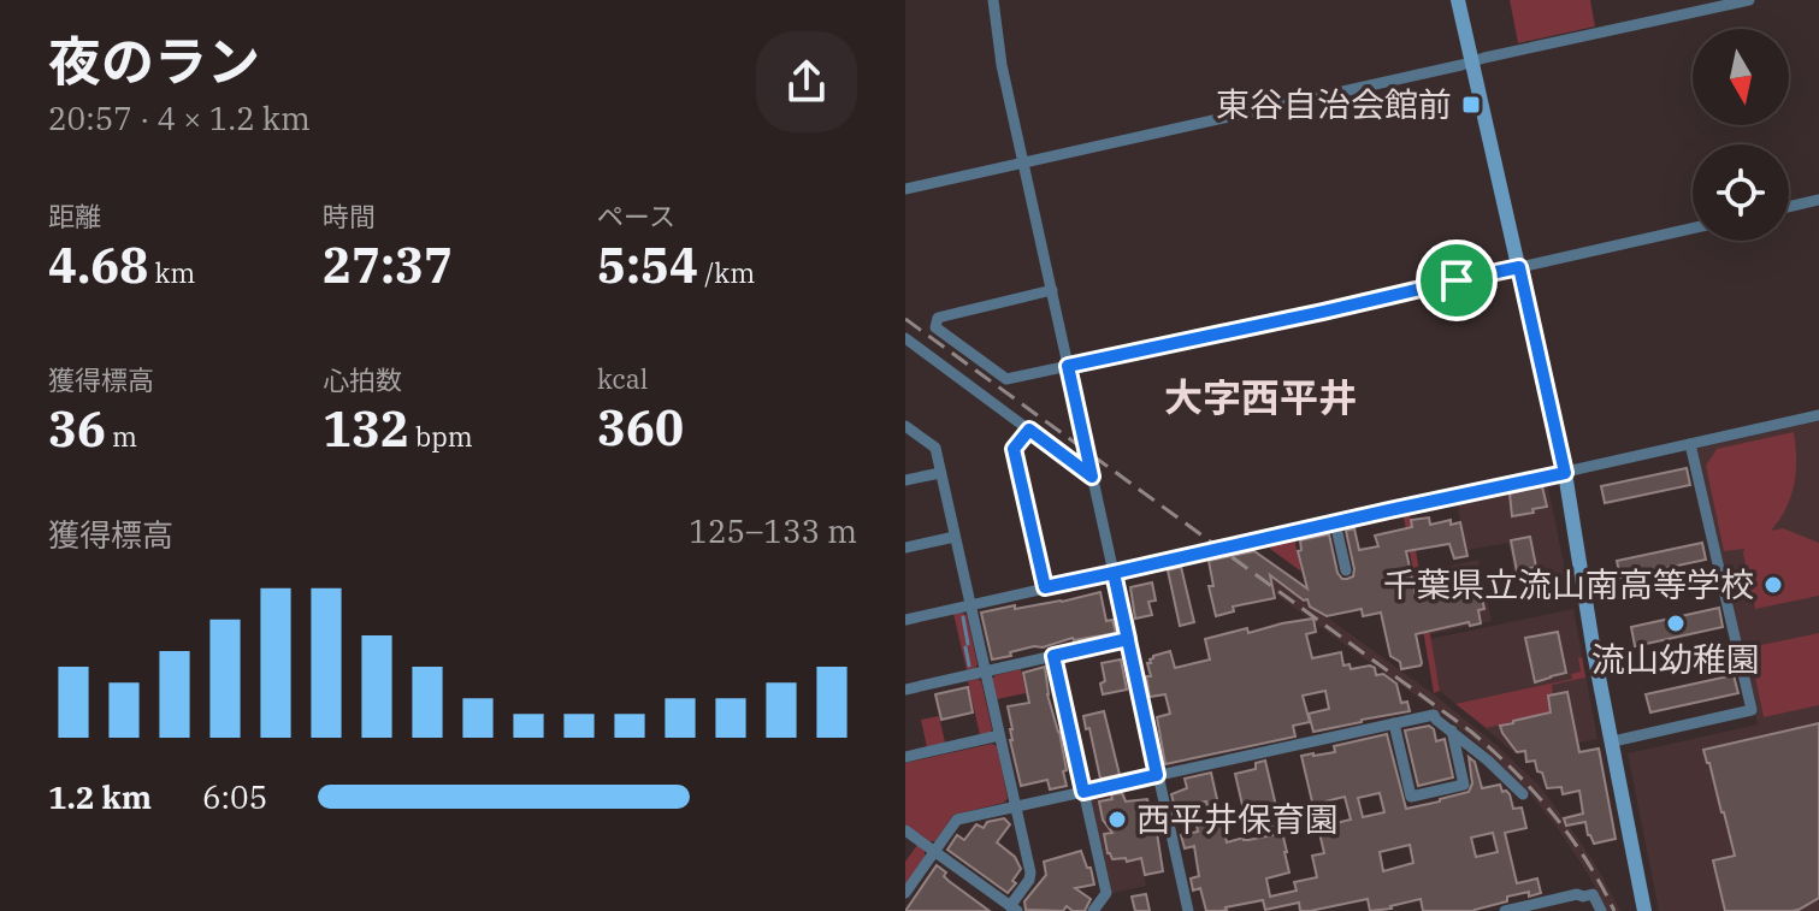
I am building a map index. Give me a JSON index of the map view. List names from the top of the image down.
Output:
{
  "districts": ["大字西平井"],
  "places": {
    "transit": ["東谷自治会館前"],
    "other": ["千葉県立流山南高等学校", "流山幼稚園", "西平井保育園"]
  },
  "north": "bottom",
  "page": {
    "heading": ["夜のラン", "20:57 · 4 × 1.2 km"],
    "stats": [
      ["距離", "4.68 km"],
      ["時間", "27:37"],
      ["ペース", "5:54 /km"],
      ["獲得標高", "36 m"],
      ["心拍数", "132 bpm"],
      ["kcal", "360"]
    ],
    "chart": ["獲得標高", "125–133 m"],
    "list": [
      {
        "name": "1.2 km",
        "note": "6:05"
      }
    ]
  }
}
